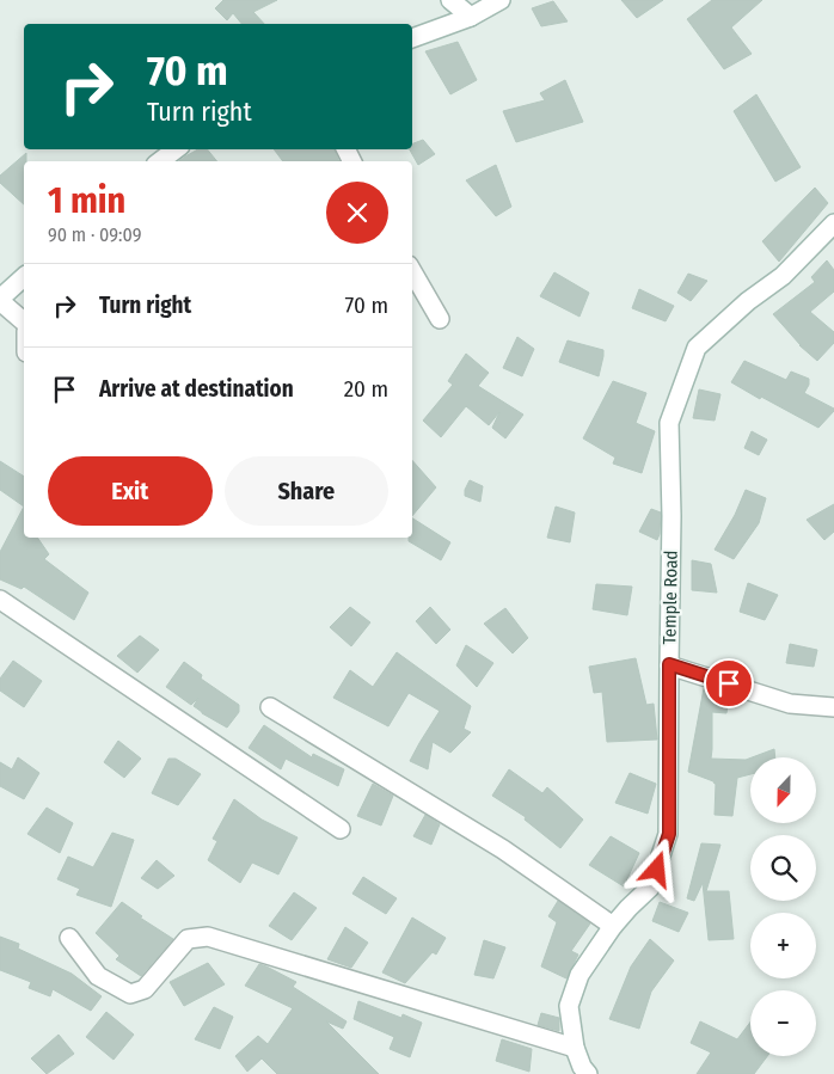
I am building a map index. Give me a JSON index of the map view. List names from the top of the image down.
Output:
{
  "streets": {
    "street": ["Temple Road"]
  },
  "north": "bottom",
  "page": {
    "turn": ["70 m", "Turn right"],
    "heading": ["1 min", "90 m · 09:09"],
    "list": [
      {
        "name": "Turn right",
        "value": "70 m"
      },
      {
        "name": "Arrive at destination",
        "value": "20 m"
      }
    ],
    "buttons": ["Exit", "Share"],
    "map_buttons": ["+", "−"]
  }
}
